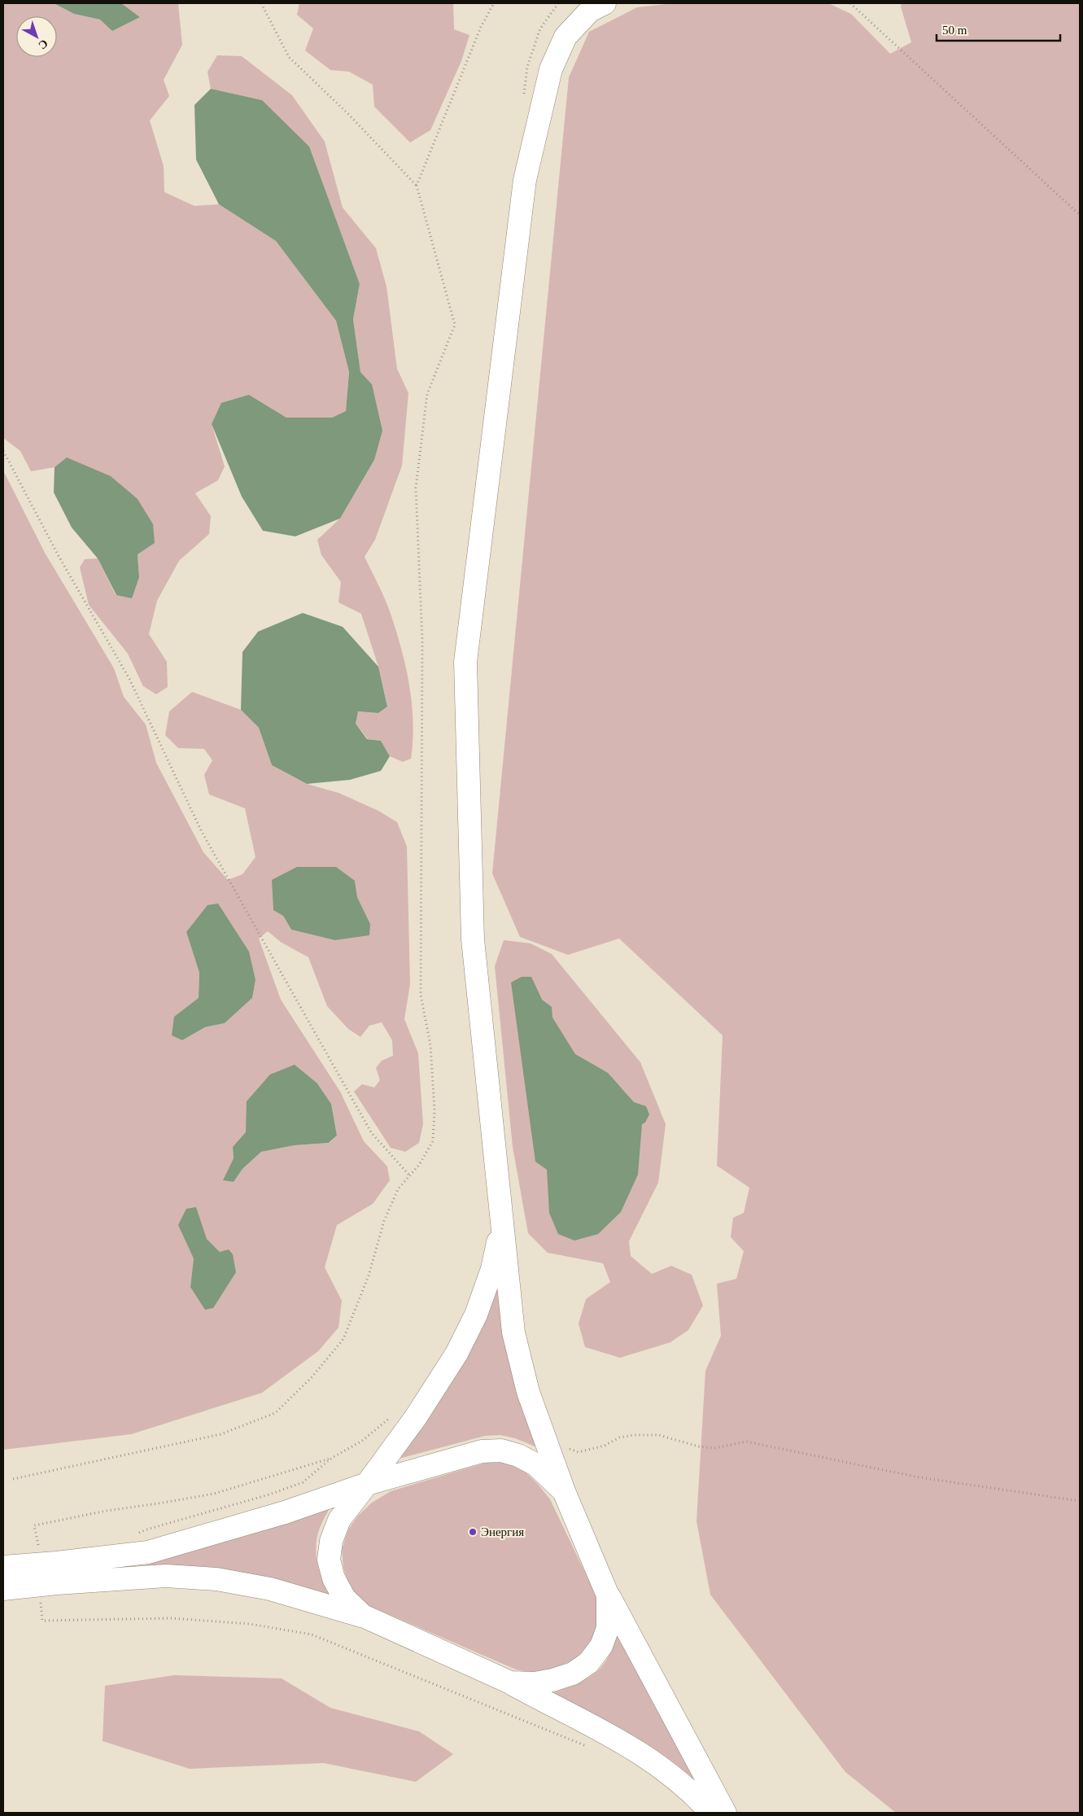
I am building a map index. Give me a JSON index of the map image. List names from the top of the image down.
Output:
{
  "places": ["Энергия"],
  "scale_bar": "50 m",
  "north": "bottom right"
}
